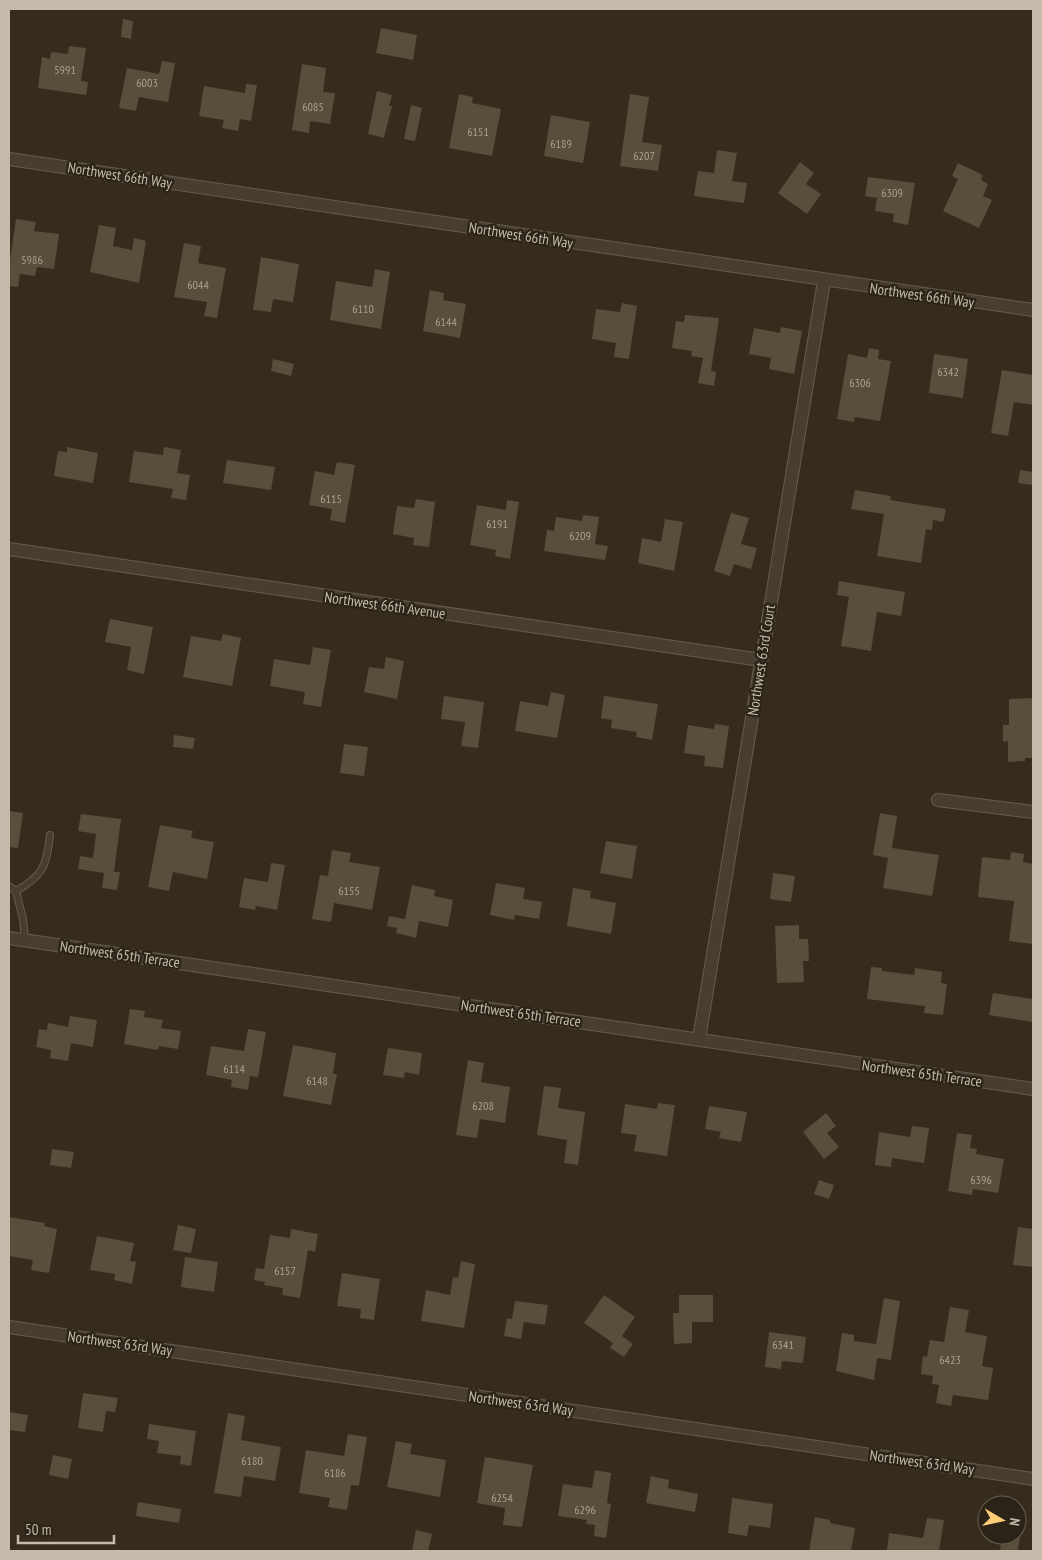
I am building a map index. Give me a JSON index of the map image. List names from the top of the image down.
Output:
{
  "streets": {
    "street": [
      "Northwest 66th Way",
      "Northwest 66th Avenue",
      "Northwest 63rd Court",
      "Northwest 65th Terrace",
      "Northwest 63rd Way"
    ]
  },
  "crossings": [
    ["Northwest 66th Way", "Northwest 63rd Court"],
    ["Northwest 66th Avenue", "Northwest 63rd Court"],
    ["Northwest 63rd Court", "Northwest 65th Terrace"]
  ],
  "house_numbers": [
    "5991",
    "6003",
    "6085",
    "6151",
    "6189",
    "6207",
    "6309",
    "5986",
    "6044",
    "6110",
    "6144",
    "6342",
    "6306",
    "6115",
    "6191",
    "6209",
    "6155",
    "6114",
    "6148",
    "6208",
    "6396",
    "6157",
    "6341",
    "6423",
    "6180",
    "6186",
    "6254",
    "6296"
  ],
  "scale_bar": "50 m",
  "north": "right"
}
